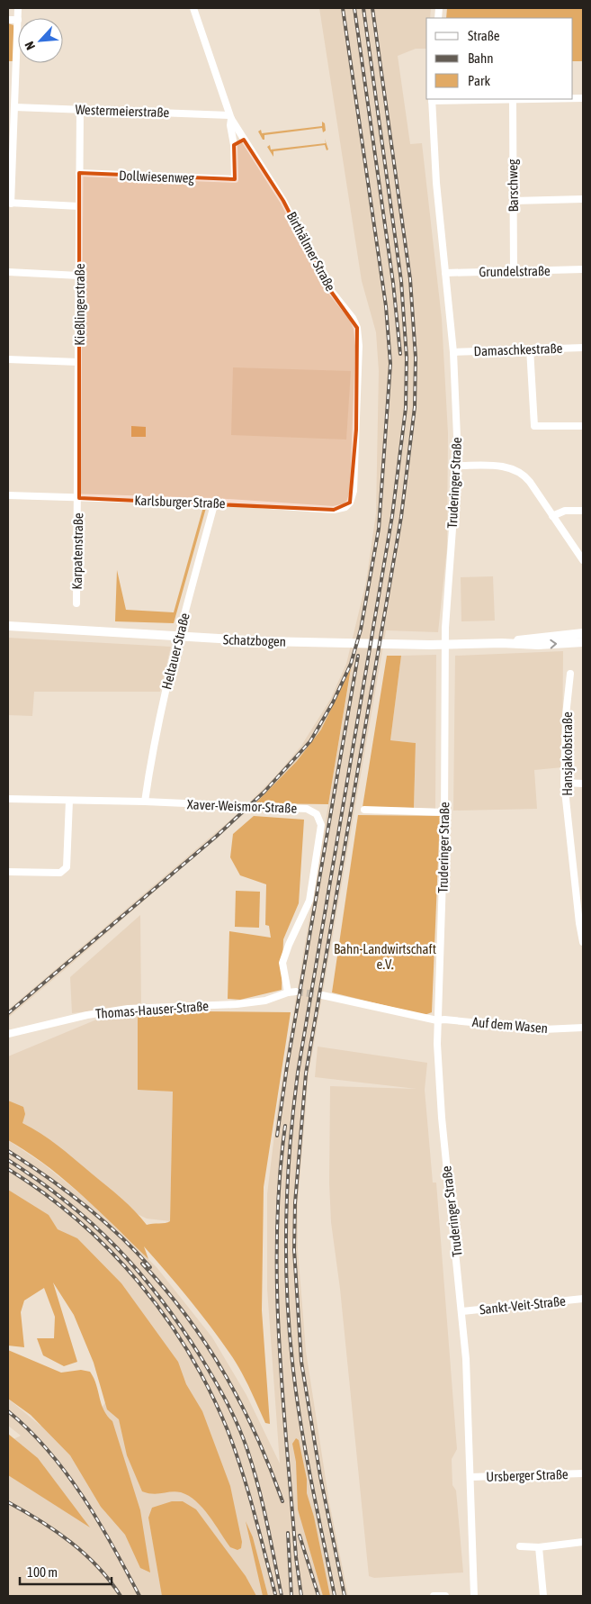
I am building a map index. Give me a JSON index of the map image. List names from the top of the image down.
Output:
{
  "streets": {
    "main road": ["Schatzbogen"],
    "street": [
      "Westermeierstraße",
      "Dollwiesenweg",
      "Barschweg",
      "Birthälmer Straße",
      "Grundelstraße",
      "Kießlingerstraße",
      "Damaschkestraße",
      "Truderinger Straße",
      "Karlsburger Straße",
      "Karpatenstraße",
      "Heltauer Straße",
      "Hansjakobstraße",
      "Xaver-Weismor-Straße",
      "Thomas-Hauser-Straße",
      "Auf dem Wasen",
      "Sankt-Veit-Straße",
      "Ursberger Straße"
    ]
  },
  "crossings": [
    ["Westermeierstraße", "Birthälmer Straße"],
    ["Westermeierstraße", "Kießlingerstraße"],
    ["Dollwiesenweg", "Birthälmer Straße"],
    ["Dollwiesenweg", "Kießlingerstraße"],
    ["Barschweg", "Grundelstraße"],
    ["Birthälmer Straße", "Karlsburger Straße"],
    ["Grundelstraße", "Truderinger Straße"],
    ["Kießlingerstraße", "Karlsburger Straße"],
    ["Kießlingerstraße", "Karpatenstraße"],
    ["Damaschkestraße", "Truderinger Straße"],
    ["Truderinger Straße", "Auf dem Wasen"],
    ["Truderinger Straße", "Sankt-Veit-Straße"],
    ["Truderinger Straße", "Ursberger Straße"],
    ["Karlsburger Straße", "Karpatenstraße"],
    ["Karlsburger Straße", "Heltauer Straße"],
    ["Schatzbogen", "Heltauer Straße"],
    ["Heltauer Straße", "Xaver-Weismor-Straße"],
    ["Xaver-Weismor-Straße", "Thomas-Hauser-Straße"]
  ],
  "parks": ["Bahn-Landwirtschaft e.V."],
  "legend": ["Straße", "Bahn", "Park"],
  "scale_bar": "100 m",
  "north": "bottom left"
}
